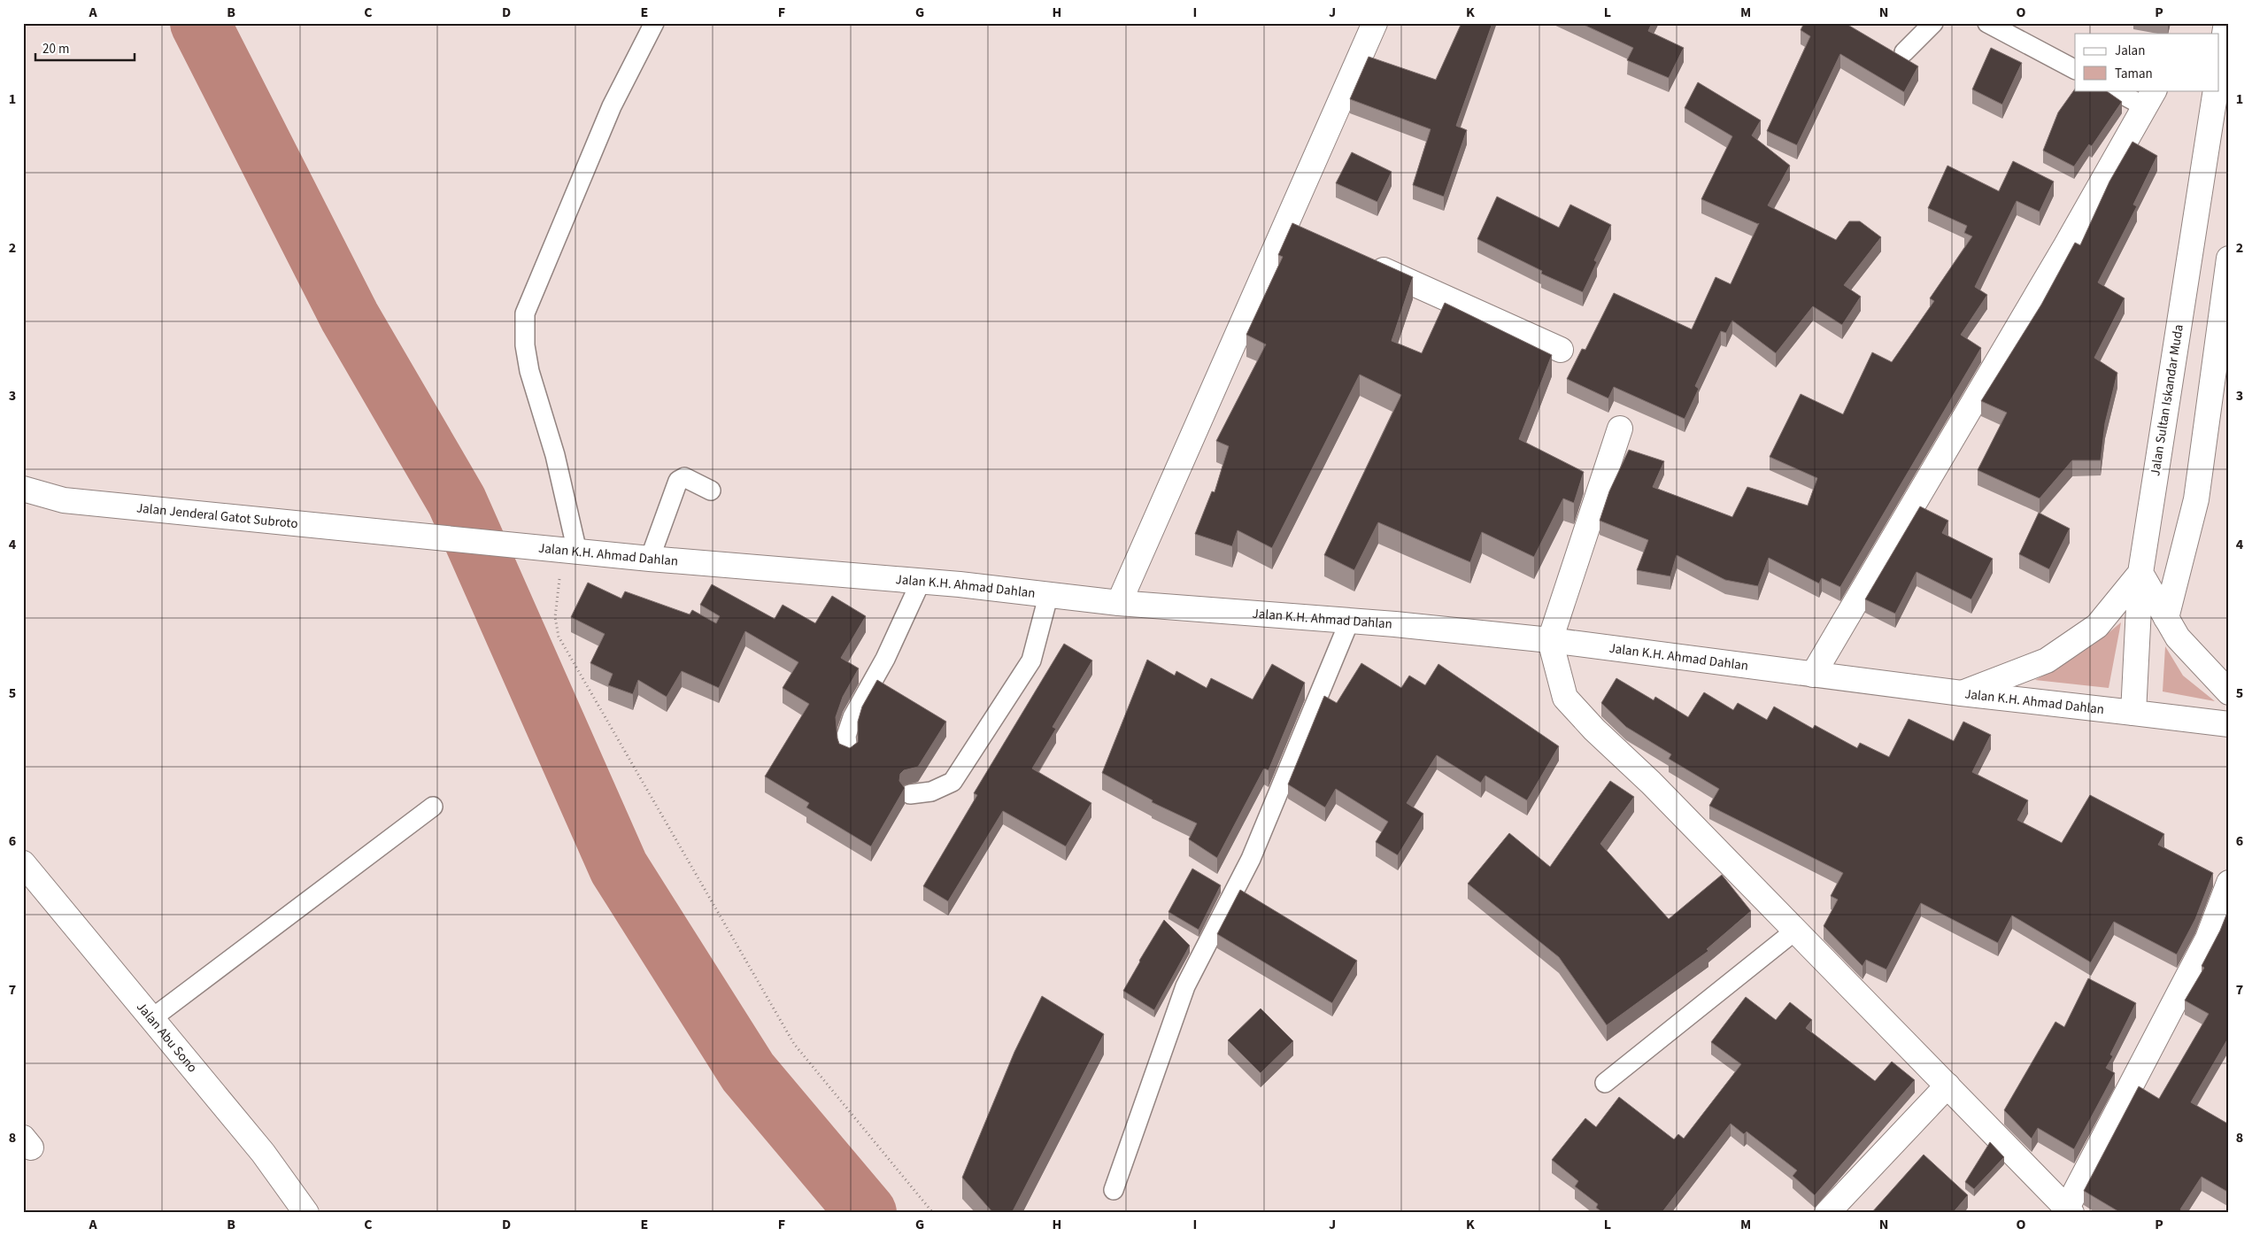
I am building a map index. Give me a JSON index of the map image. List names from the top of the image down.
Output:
{
  "streets": {
    "main road": [
      "Jalan Sultan Iskandar Muda",
      "Jalan Jenderal Gatot Subroto",
      "Jalan K.H. Ahmad Dahlan",
      "Jalan Abu Sono"
    ]
  },
  "crossings": [
    ["Jalan Sultan Iskandar Muda", "Jalan K.H. Ahmad Dahlan"],
    ["Jalan Jenderal Gatot Subroto", "Jalan K.H. Ahmad Dahlan"]
  ],
  "legend": ["Jalan", "Taman"],
  "scale_bar": "20 m",
  "grid": {
    "columns": [
      "A",
      "B",
      "C",
      "D",
      "E",
      "F",
      "G",
      "H",
      "I",
      "J",
      "K",
      "L",
      "M",
      "N",
      "O",
      "P"
    ],
    "rows": [
      "1",
      "2",
      "3",
      "4",
      "5",
      "6",
      "7",
      "8"
    ]
  }
}
